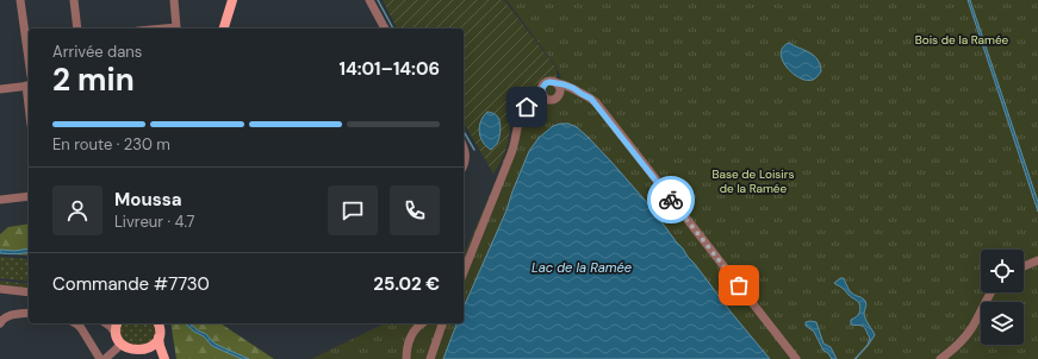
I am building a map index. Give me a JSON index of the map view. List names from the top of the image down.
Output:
{
  "water": ["Lac de la Ramée"],
  "parks": ["Bois de la Ramée", "Base de Loisirs de la Ramée"],
  "page": {
    "heading": ["2 min", "Arrivée dans", "14:01–14:06"],
    "panel": [
      "Moussa",
      "Livreur · 4.7",
      "Commande #7730",
      "25.02 €"
    ],
    "bar": "En route · 230 m"
  }
}
